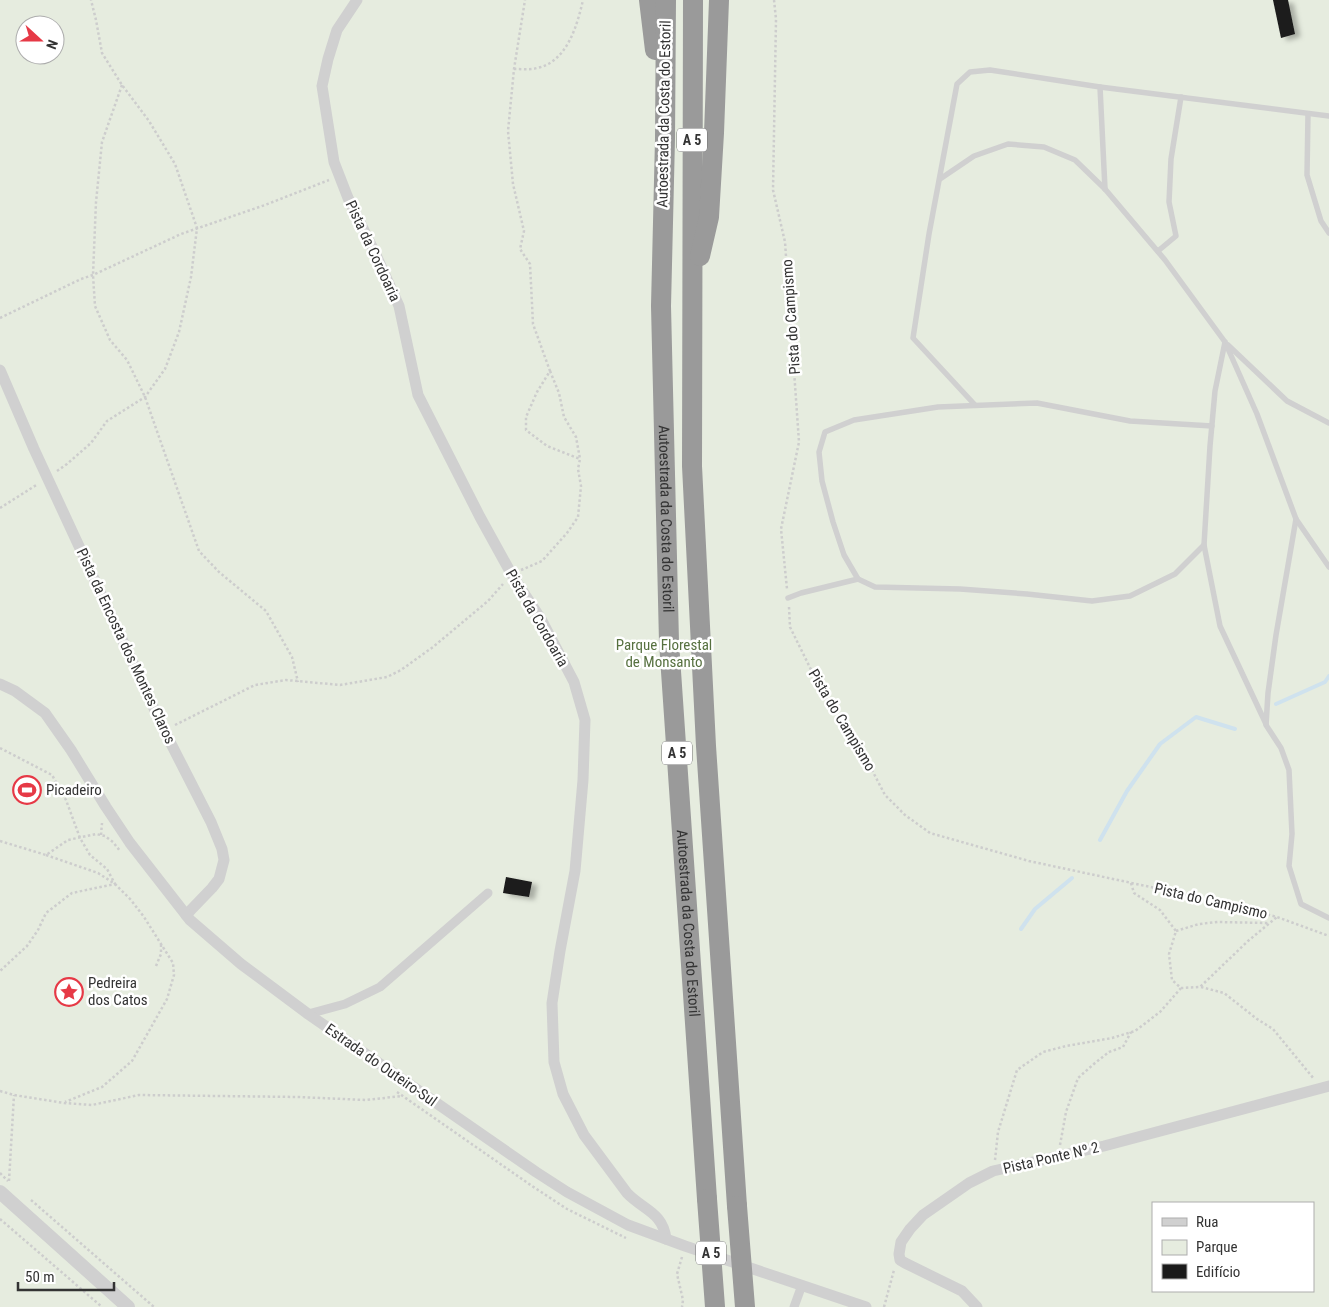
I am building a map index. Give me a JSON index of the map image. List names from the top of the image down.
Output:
{
  "streets": {
    "highway": ["Autoestrada da Costa do Estoril", "A 5"],
    "street": [
      "Pista da Cordoaria",
      "Pista da Encosta dos Montes Claros",
      "Estrada do Outeiro-Sul",
      "Pista Ponte Nº 2"
    ],
    "path": ["Pista do Campismo"]
  },
  "crossings": [
    ["Pista da Cordoaria", "Estrada do Outeiro-Sul"],
    ["Pista da Encosta dos Montes Claros", "Estrada do Outeiro-Sul"]
  ],
  "parks": ["Parque Florestal de Monsanto"],
  "places": {
    "sports": ["Picadeiro"],
    "place": ["Pedreira dos Catos"]
  },
  "legend": ["Rua", "Parque", "Edifício"],
  "scale_bar": "50 m",
  "north": "right"
}
